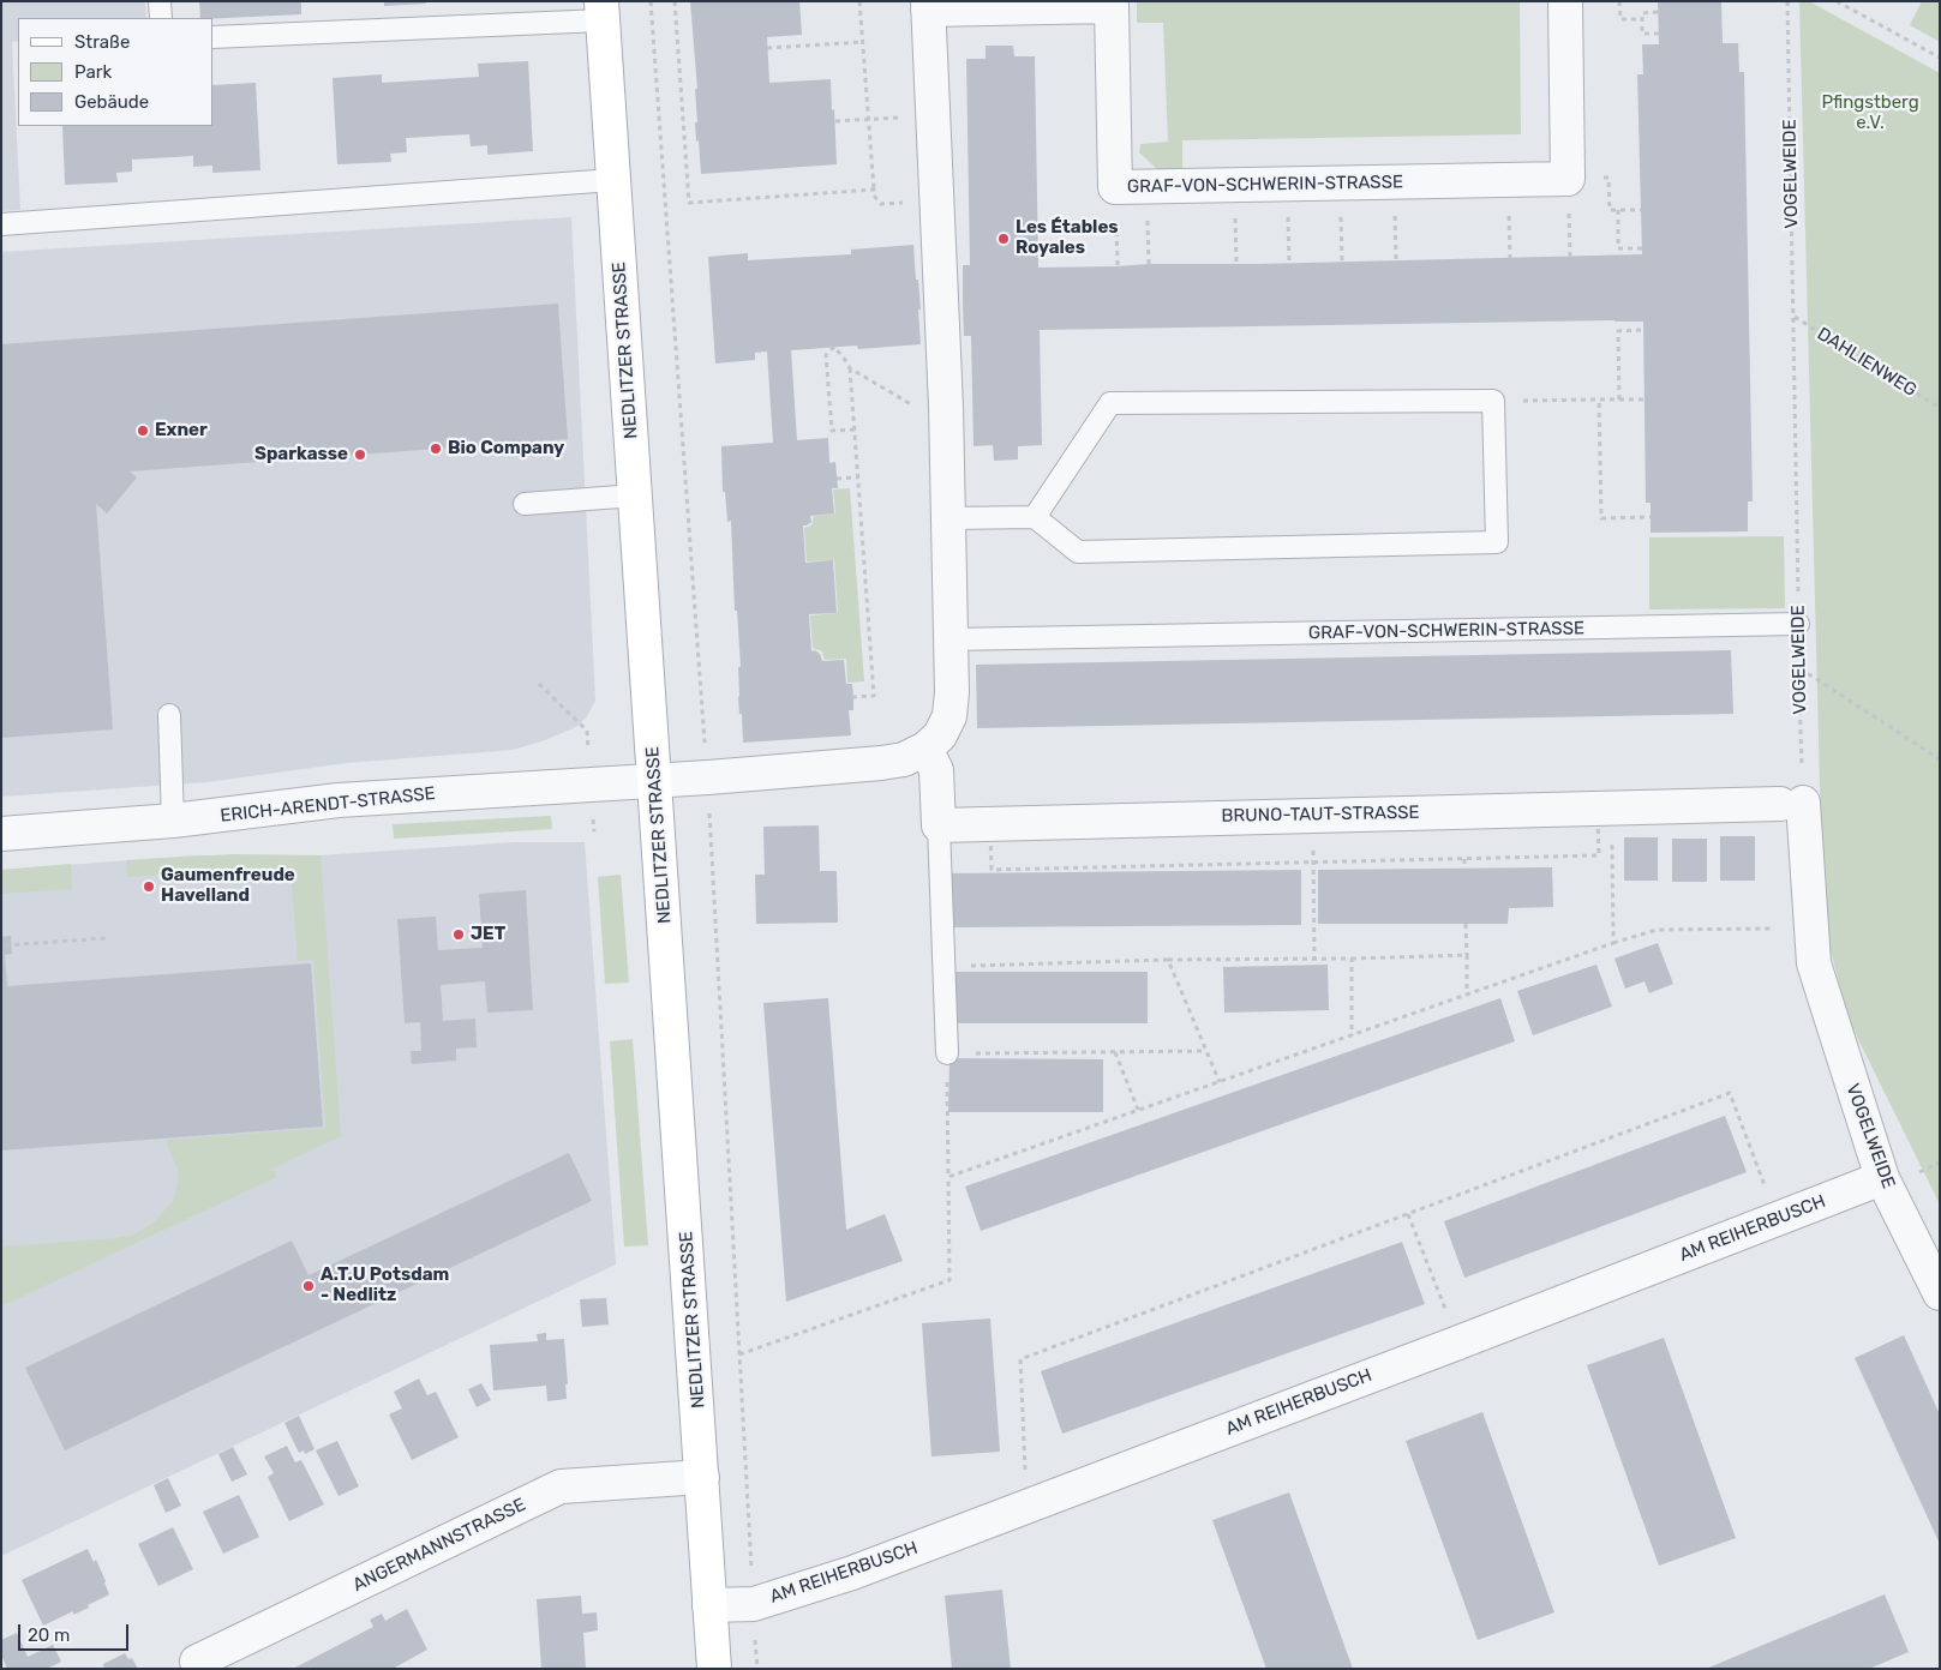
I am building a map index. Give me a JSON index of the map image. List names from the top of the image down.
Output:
{
  "streets": {
    "main road": ["NEDLITZER STRASSE"],
    "street": [
      "VOGELWEIDE",
      "GRAF-VON-SCHWERIN-STRASSE",
      "ERICH-ARENDT-STRASSE",
      "BRUNO-TAUT-STRASSE",
      "AM REIHERBUSCH",
      "ANGERMANNSTRASSE"
    ],
    "path": ["DAHLIENWEG"]
  },
  "crossings": [
    ["VOGELWEIDE", "GRAF-VON-SCHWERIN-STRASSE"],
    ["VOGELWEIDE", "DAHLIENWEG"],
    ["VOGELWEIDE", "BRUNO-TAUT-STRASSE"],
    ["VOGELWEIDE", "AM REIHERBUSCH"],
    ["GRAF-VON-SCHWERIN-STRASSE", "NEDLITZER STRASSE"],
    ["GRAF-VON-SCHWERIN-STRASSE", "ERICH-ARENDT-STRASSE"],
    ["NEDLITZER STRASSE", "ERICH-ARENDT-STRASSE"],
    ["NEDLITZER STRASSE", "AM REIHERBUSCH"],
    ["NEDLITZER STRASSE", "ANGERMANNSTRASSE"]
  ],
  "parks": ["Pfingstberg e.V."],
  "places": [
    "Les Étables Royales",
    "Exner",
    "Bio Company",
    "Sparkasse",
    "Gaumenfreude Havelland",
    "JET",
    "A.T.U Potsdam - Nedlitz"
  ],
  "legend": ["Straße", "Park", "Gebäude"],
  "scale_bar": "20 m"
}
